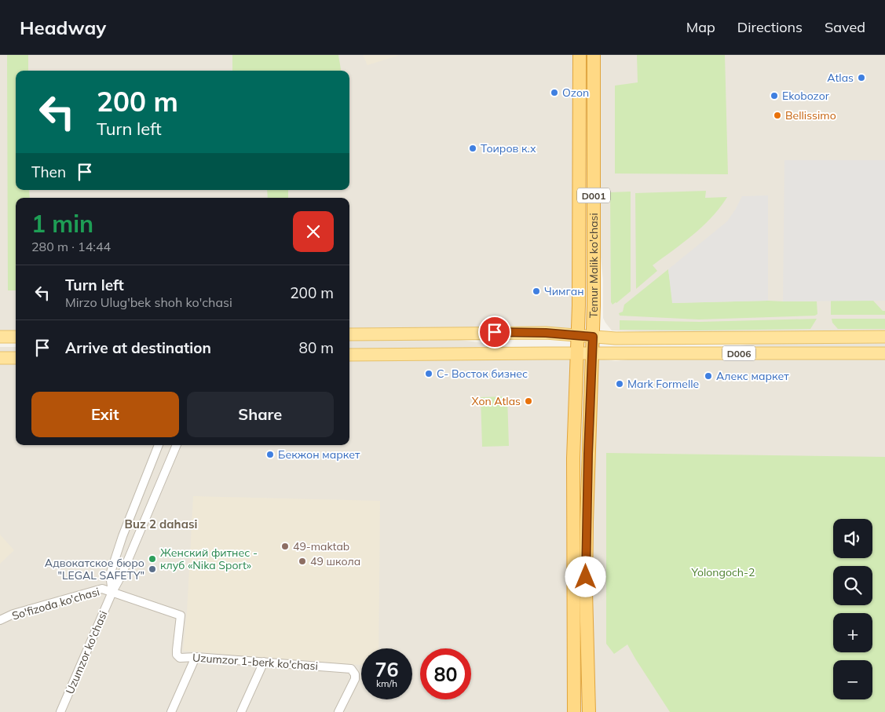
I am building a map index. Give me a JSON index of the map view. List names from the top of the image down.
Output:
{
  "streets": {
    "highway": ["D001", "Temur Malik ko'chasi"],
    "main road": ["D006"],
    "street": ["So'fizoda ko'chasi", "Uzumzor ko'chasi", "Uzumzor 1-berk ko'chasi"]
  },
  "crossings": [
    ["Temur Malik ko'chasi", "D006"],
    ["So'fizoda ko'chasi", "Uzumzor ko'chasi"],
    ["So'fizoda ko'chasi", "Uzumzor 1-berk ko'chasi"],
    ["Uzumzor ko'chasi", "Uzumzor 1-berk ko'chasi"]
  ],
  "districts": ["Buz 2 dahasi"],
  "parks": ["Yolongoch-2"],
  "places": [
    "Atlas",
    "Ozon",
    "Ekobozor",
    "Bellissimo",
    "Тоиров к.х",
    "Чимган",
    "С- Восток бизнес",
    "Алекс маркет",
    "Mark Formelle",
    "Xon Atlas",
    "Бекжон маркет",
    "49-maktab",
    "Женский фитнес - клуб «Nika Sport»",
    "49 школа",
    "Адвокатское бюро \"LEGAL SAFETY\""
  ],
  "page": {
    "header": "Headway",
    "nav": ["Map", "Directions", "Saved"],
    "turn": ["200 m", "Turn left"],
    "then": "Then",
    "heading": ["1 min", "280 m · 14:44"],
    "list": [
      {
        "name": "Turn left",
        "note": "Mirzo Ulug'bek shoh ko'chasi",
        "value": "200 m"
      },
      {
        "name": "Arrive at destination",
        "value": "80 m"
      }
    ],
    "buttons": ["Exit", "Share"],
    "map_buttons": ["+", "−"],
    "speed": "76 km/h",
    "limit": "80"
  }
}
